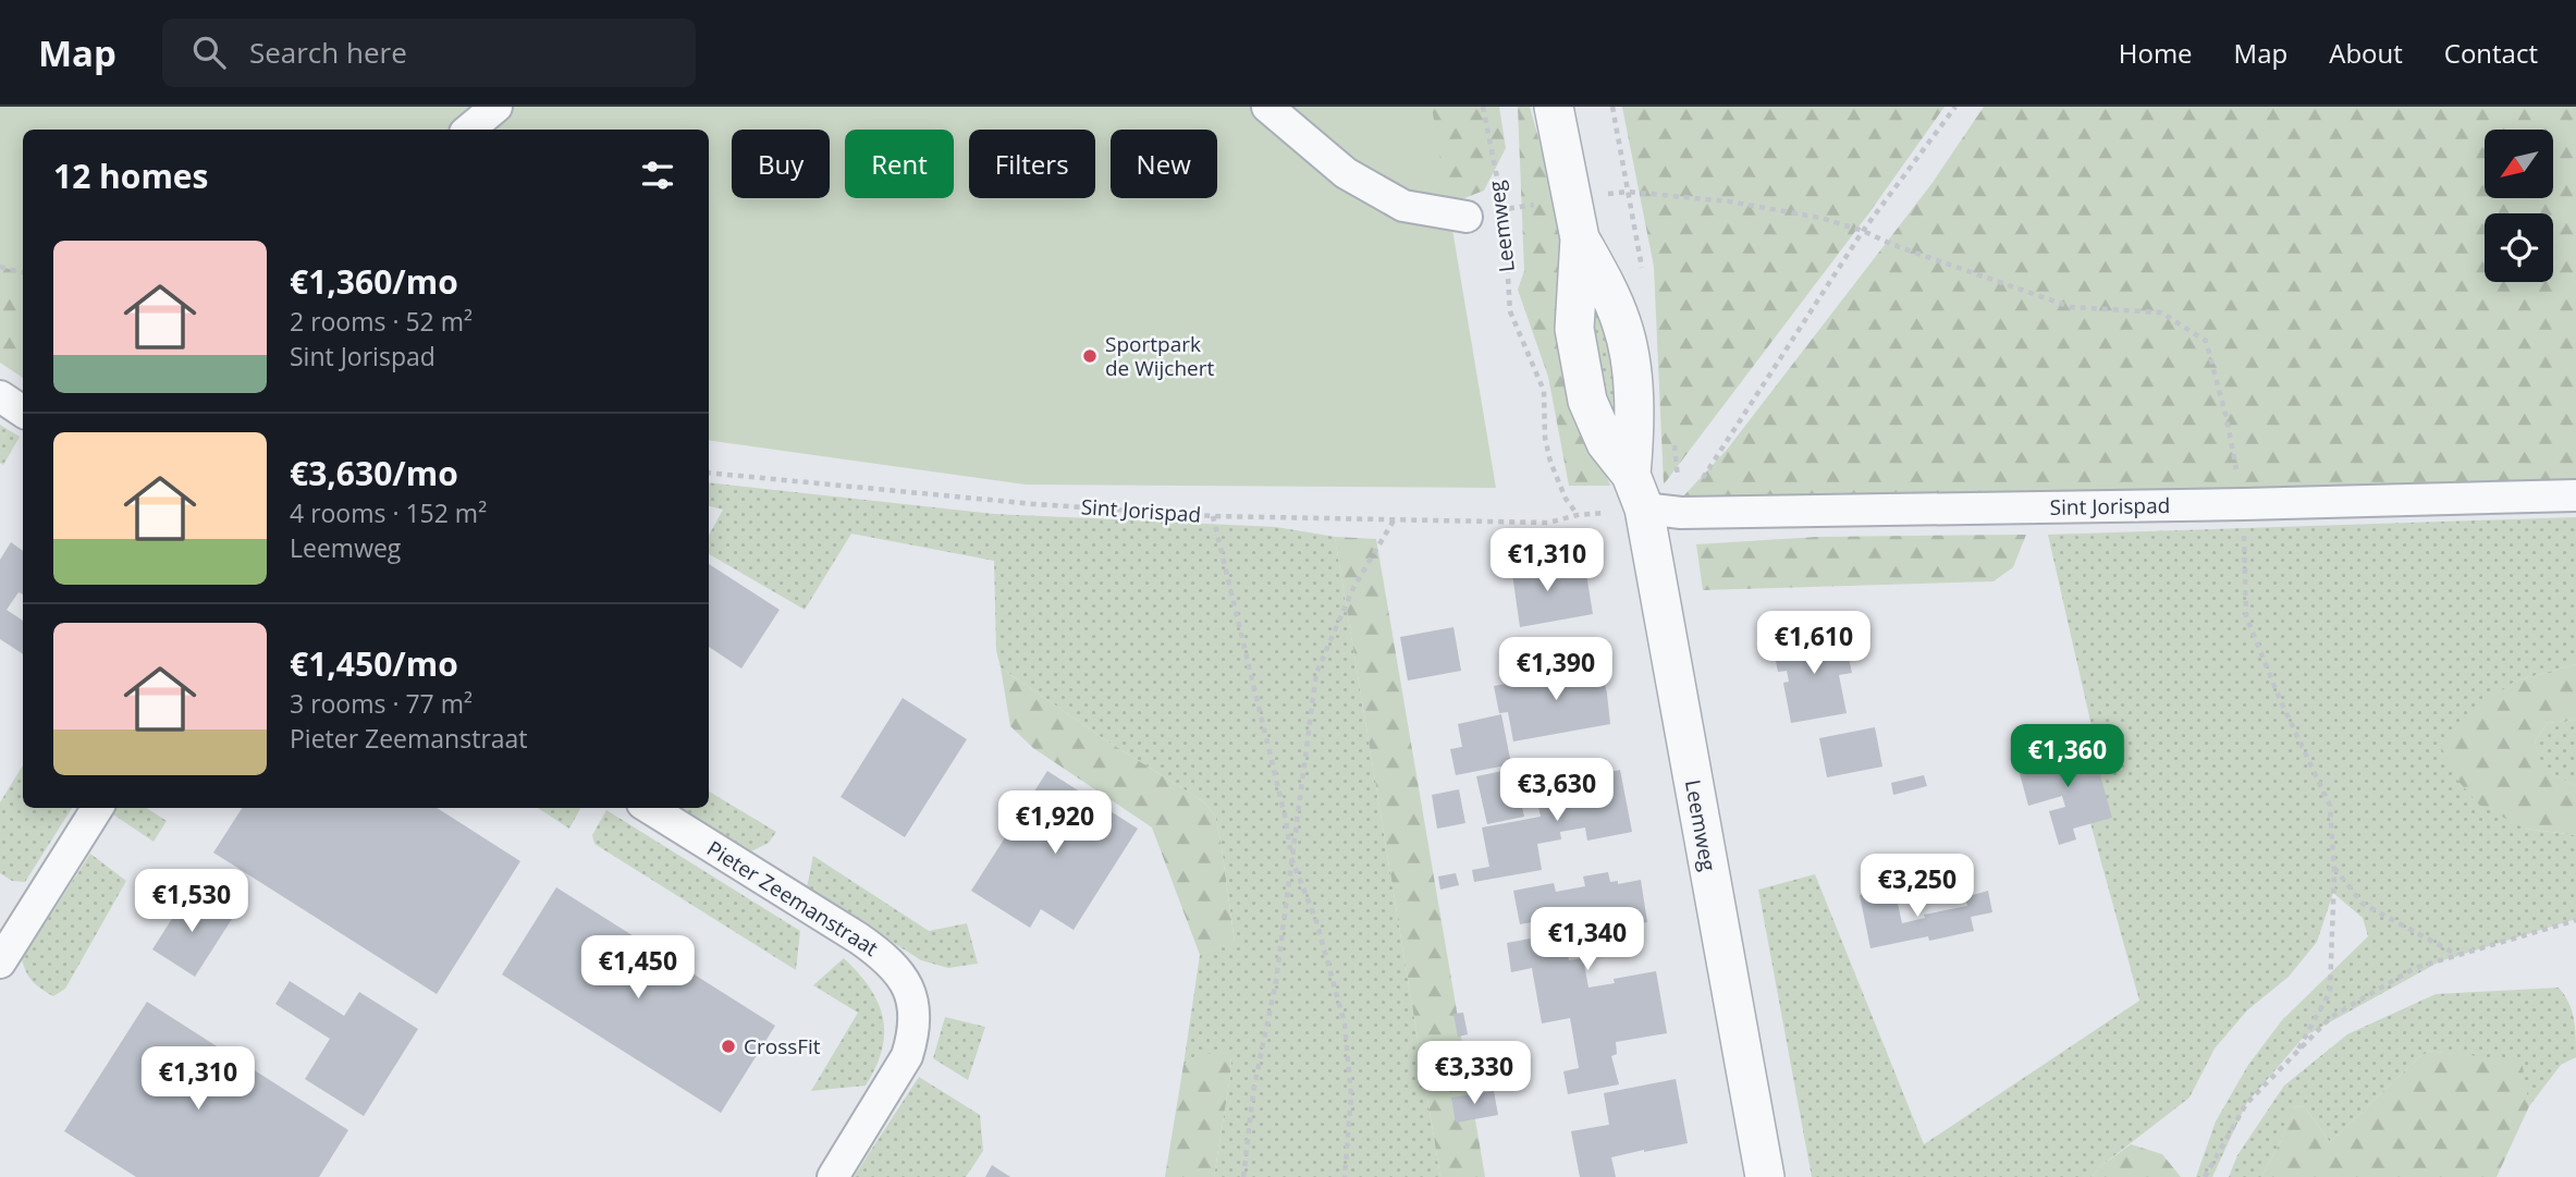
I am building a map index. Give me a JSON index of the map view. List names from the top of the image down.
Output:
{
  "streets": {
    "street": ["Leemweg", "Sint Jorispad", "Pieter Zeemanstraat"]
  },
  "crossings": [
    ["Leemweg", "Sint Jorispad"]
  ],
  "places": ["Sportpark de Wijchert", "CrossFit"],
  "north": "bottom left",
  "page": {
    "header": "Map",
    "search": "Search here",
    "nav": [
      "Home",
      "Map",
      "About",
      "Contact"
    ],
    "chip": [
      "Buy",
      "Rent",
      "Filters",
      "New"
    ],
    "heading": "12 homes",
    "list": [
      {
        "name": "€1,360/mo",
        "note": "2 rooms · 52 m² · Sint Jorispad"
      },
      {
        "name": "€3,630/mo",
        "note": "4 rooms · 152 m² · Leemweg"
      },
      {
        "name": "€1,450/mo",
        "note": "3 rooms · 77 m² · Pieter Zeemanstraat"
      }
    ],
    "price": [
      "€1,310",
      "€1,610",
      "€1,390",
      "€1,360",
      "€3,630",
      "€1,920",
      "€3,250",
      "€1,530",
      "€1,340",
      "€1,450",
      "€3,330",
      "€1,310"
    ]
  }
}
